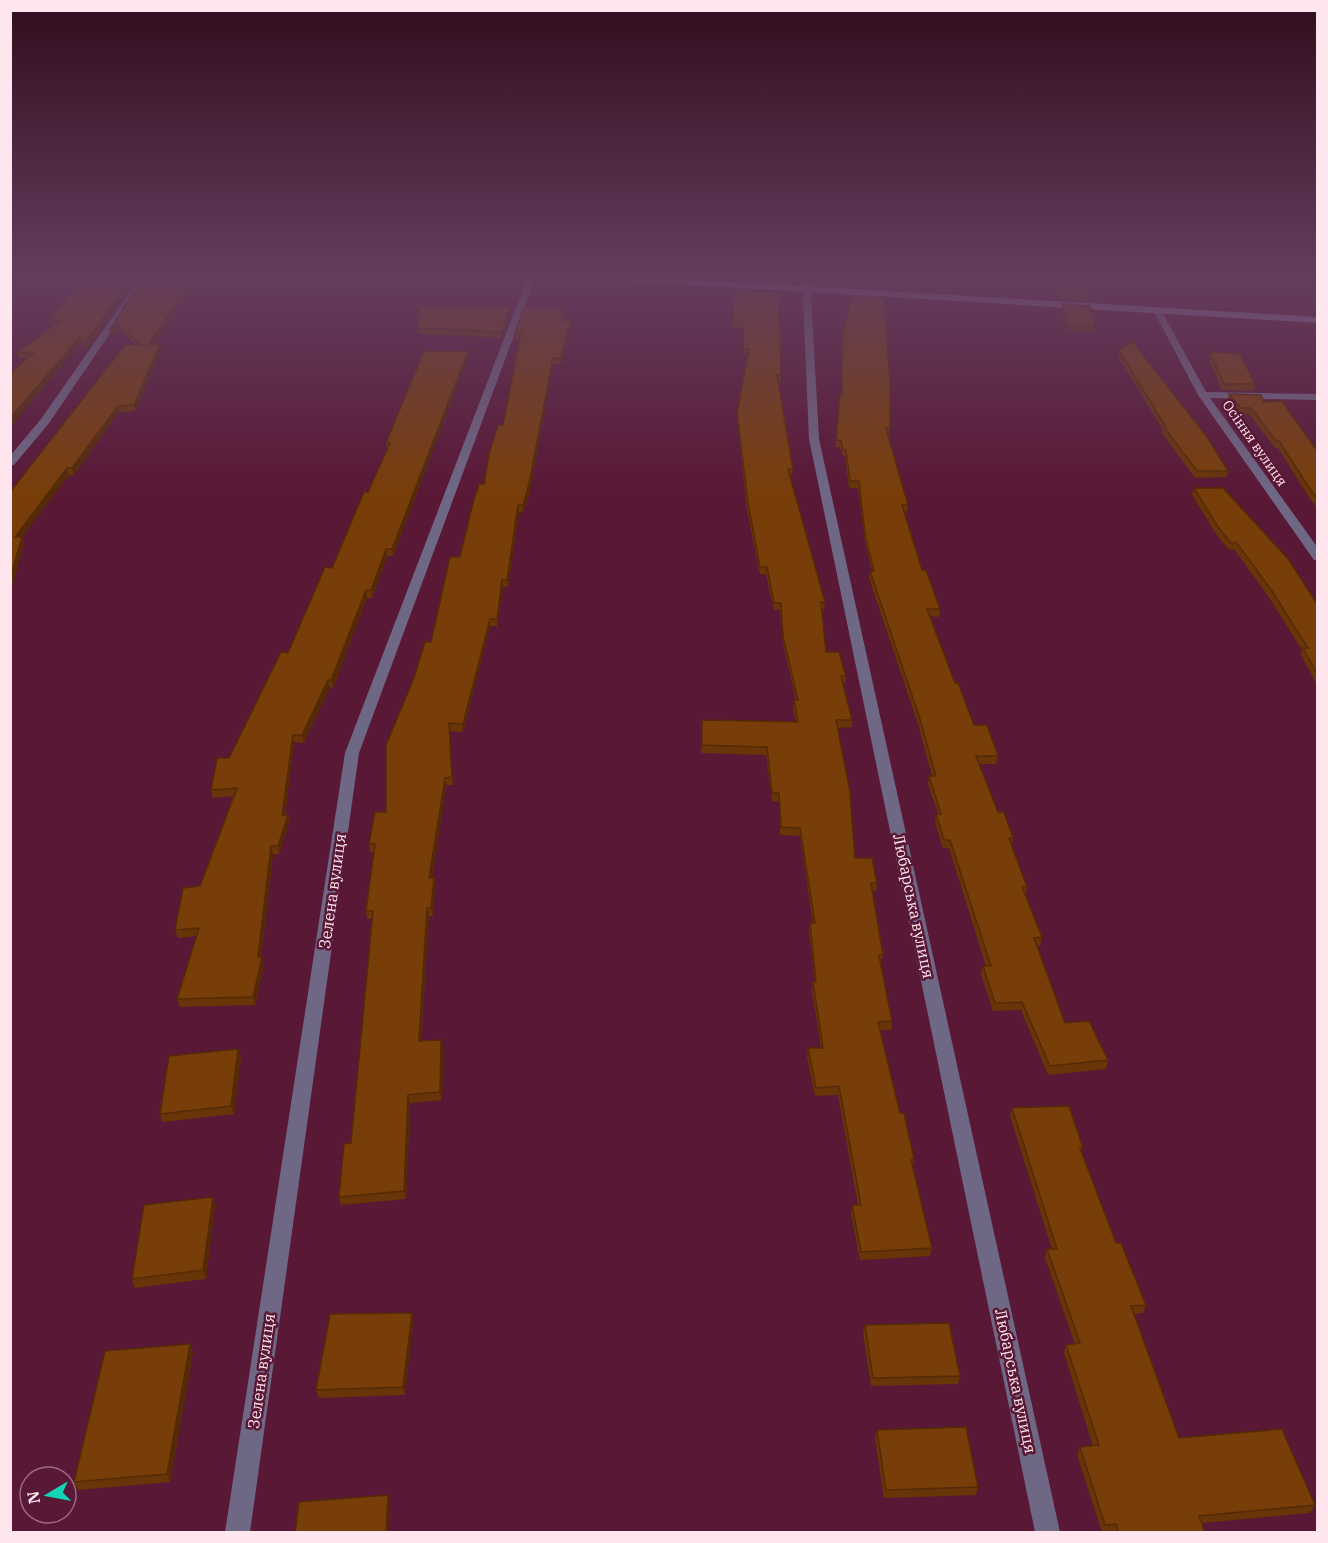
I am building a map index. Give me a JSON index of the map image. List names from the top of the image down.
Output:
{
  "streets": {
    "street": ["Осіння вулиця", "Зелена вулиця", "Любарська вулиця"]
  },
  "north": "left"
}
